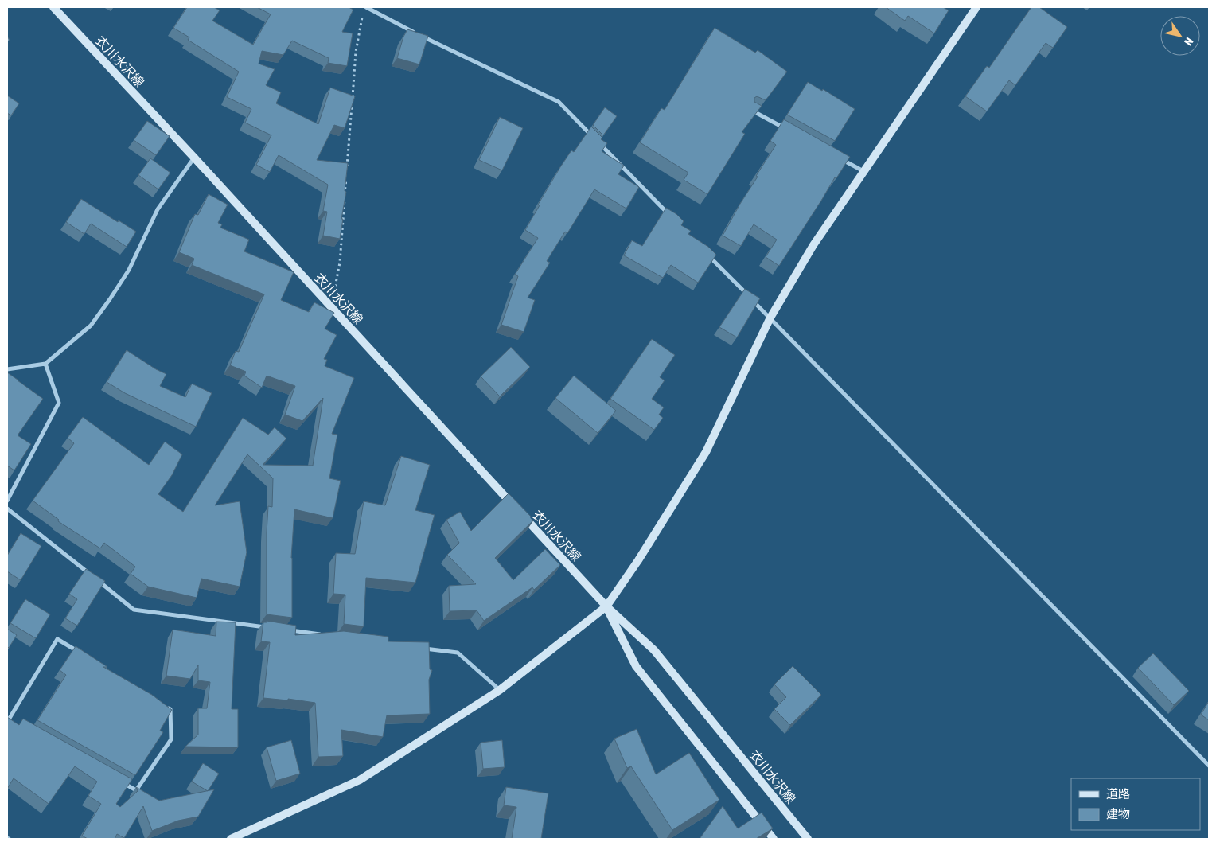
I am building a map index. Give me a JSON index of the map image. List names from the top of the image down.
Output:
{
  "streets": {
    "main road": ["衣川水沢線"]
  },
  "legend": ["道路", "建物"],
  "north": "bottom right"
}
